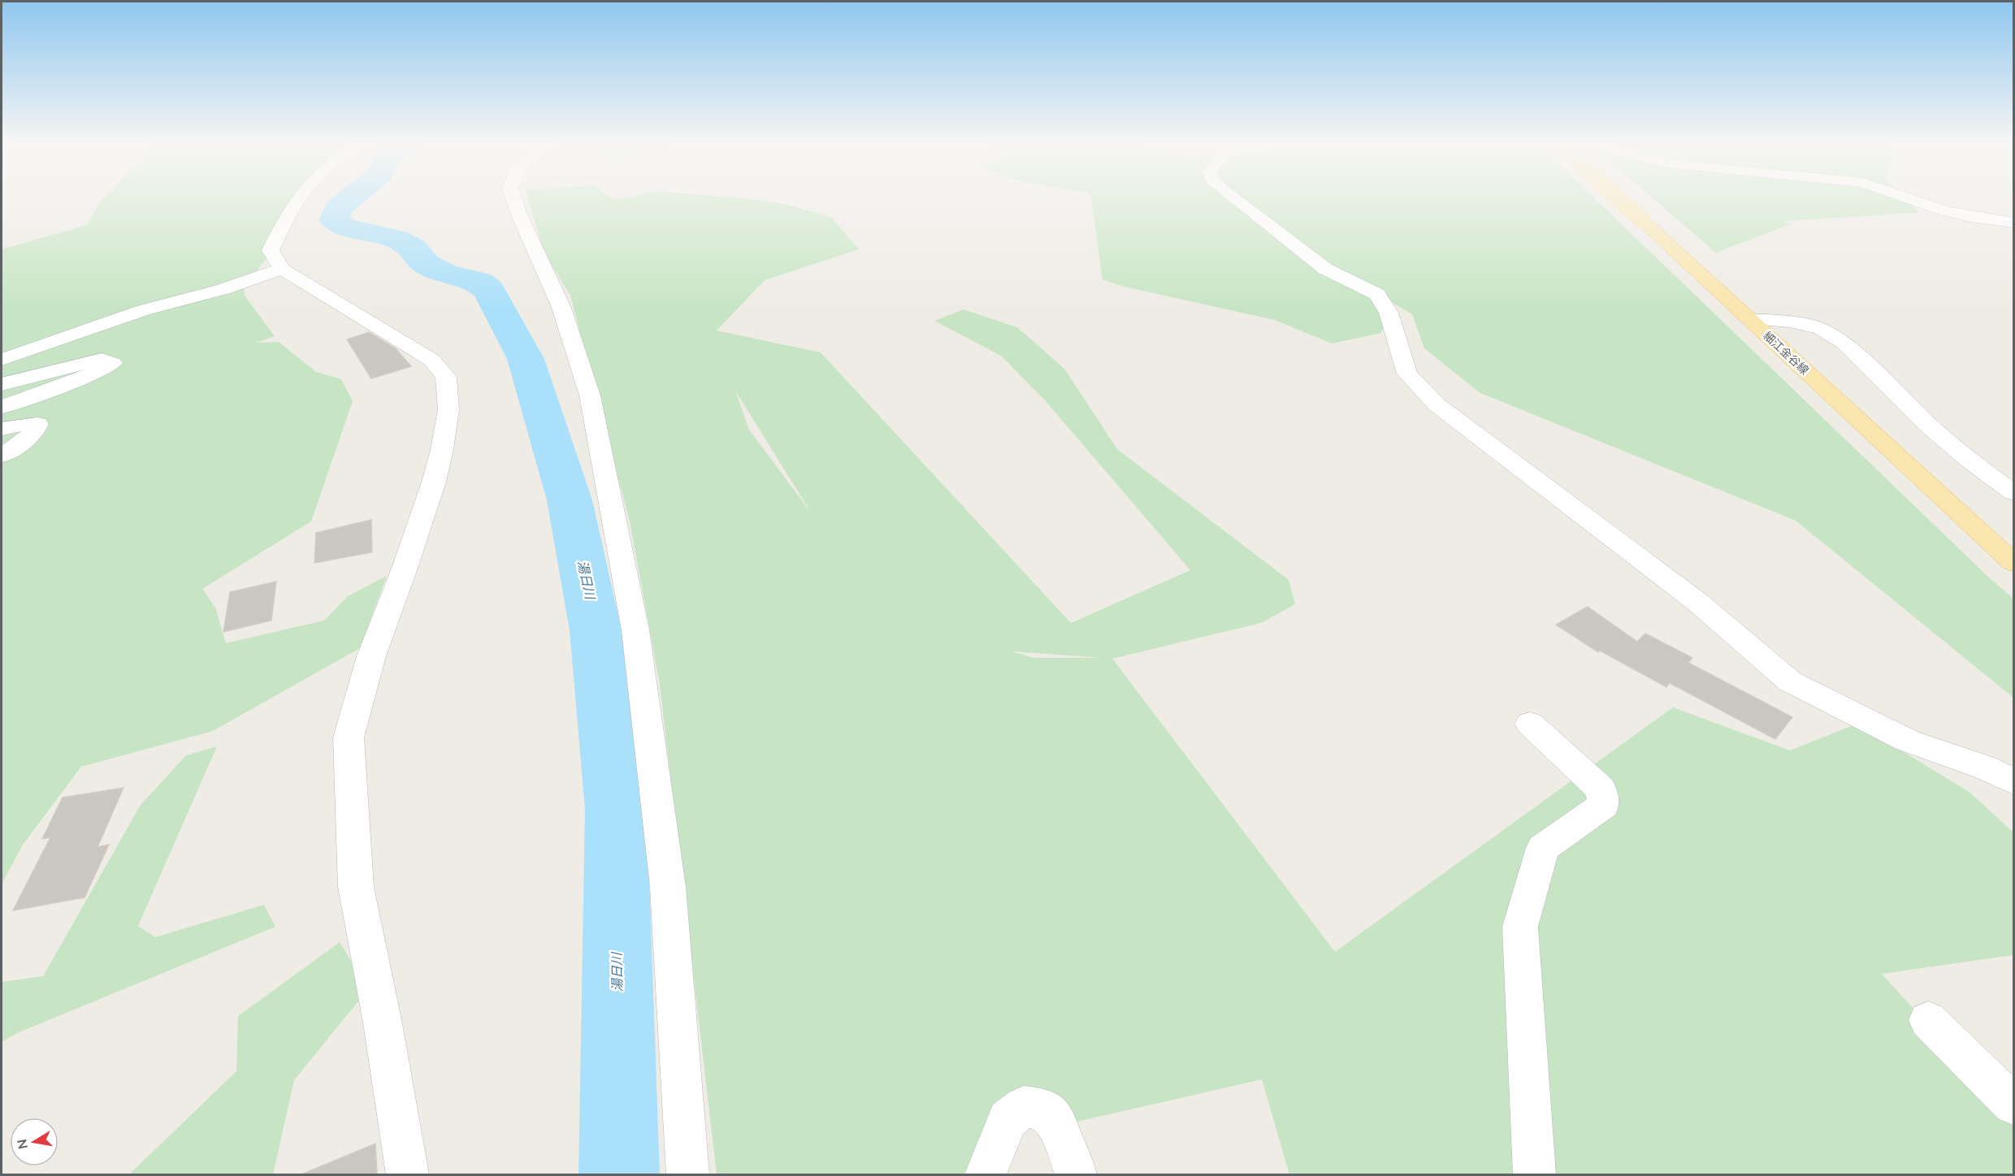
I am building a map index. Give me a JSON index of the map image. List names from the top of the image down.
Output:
{
  "streets": {
    "main road": ["細江金谷線"]
  },
  "water": ["湯日川"],
  "north": "left"
}
